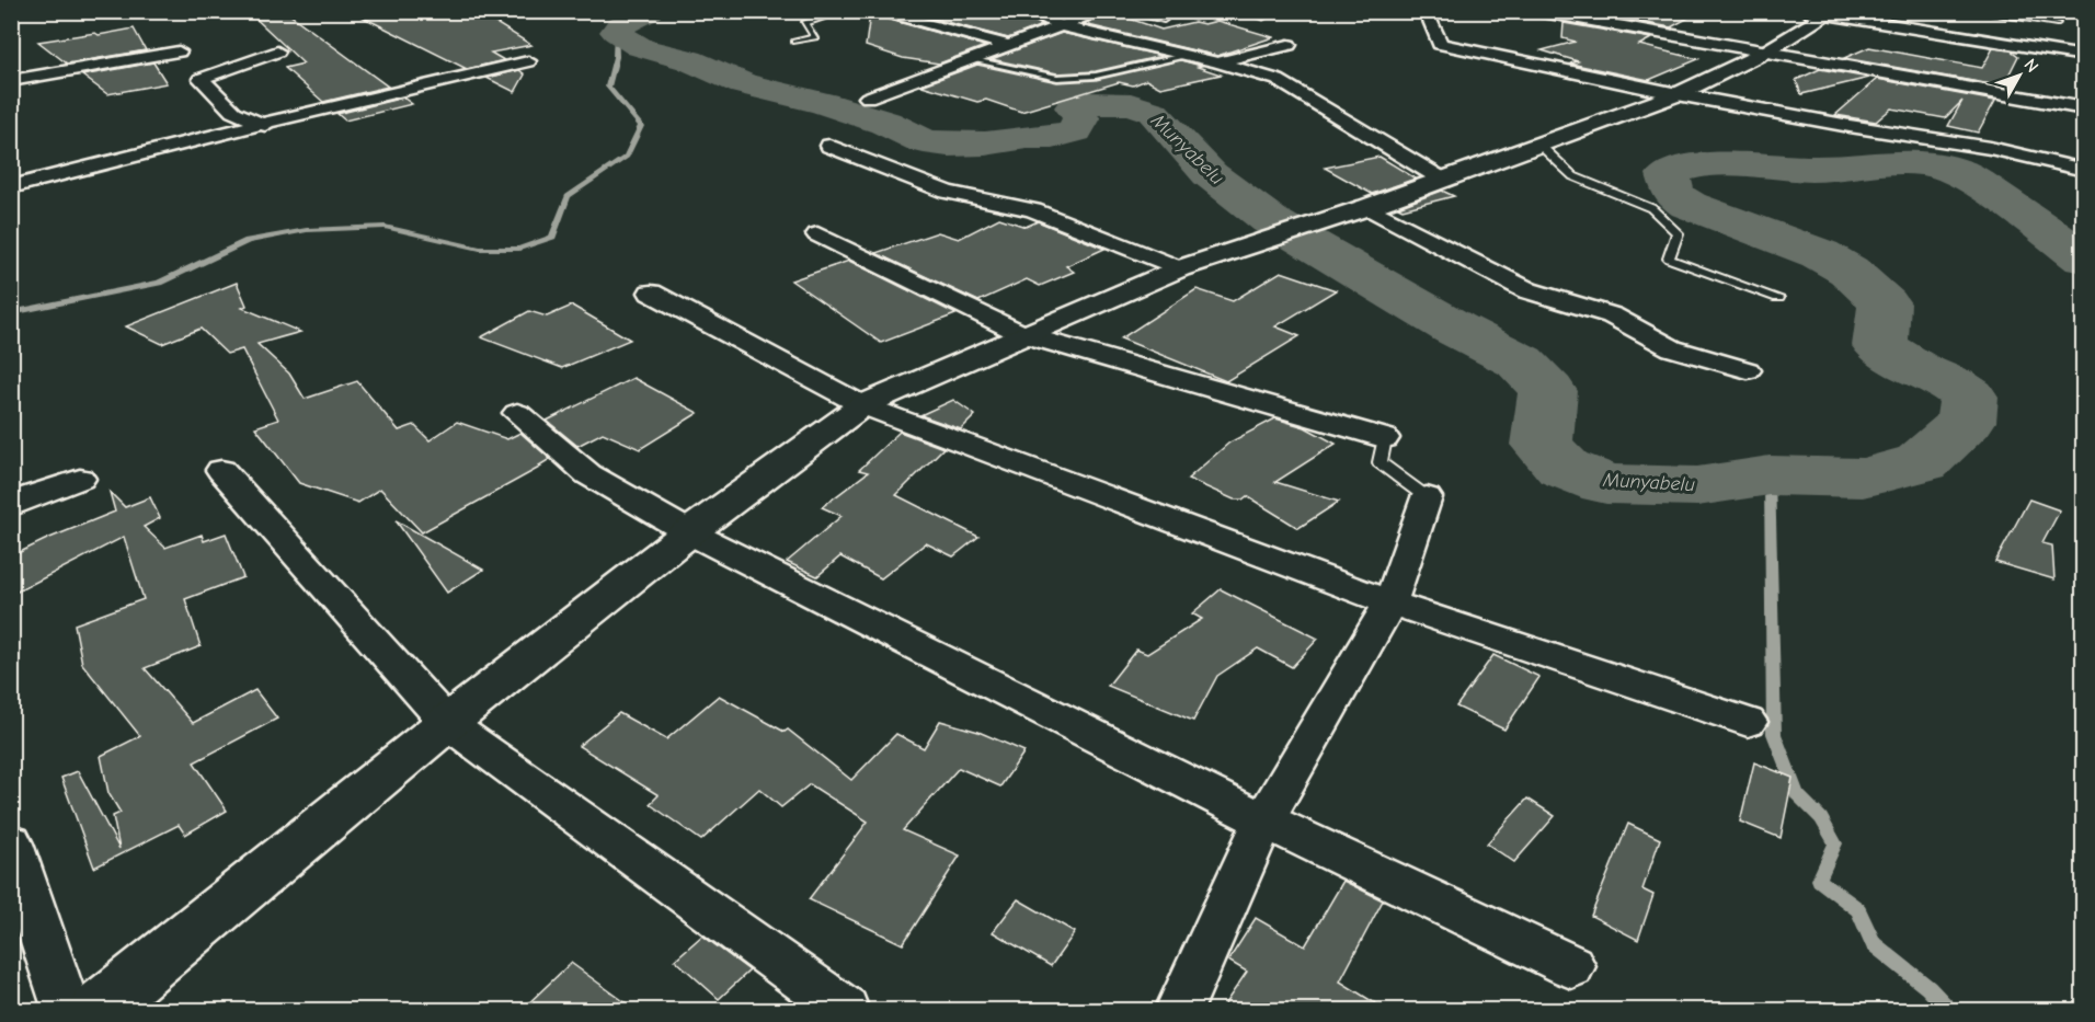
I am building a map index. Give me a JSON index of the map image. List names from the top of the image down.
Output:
{
  "water": ["Munyabelu"],
  "north": "top right"
}
